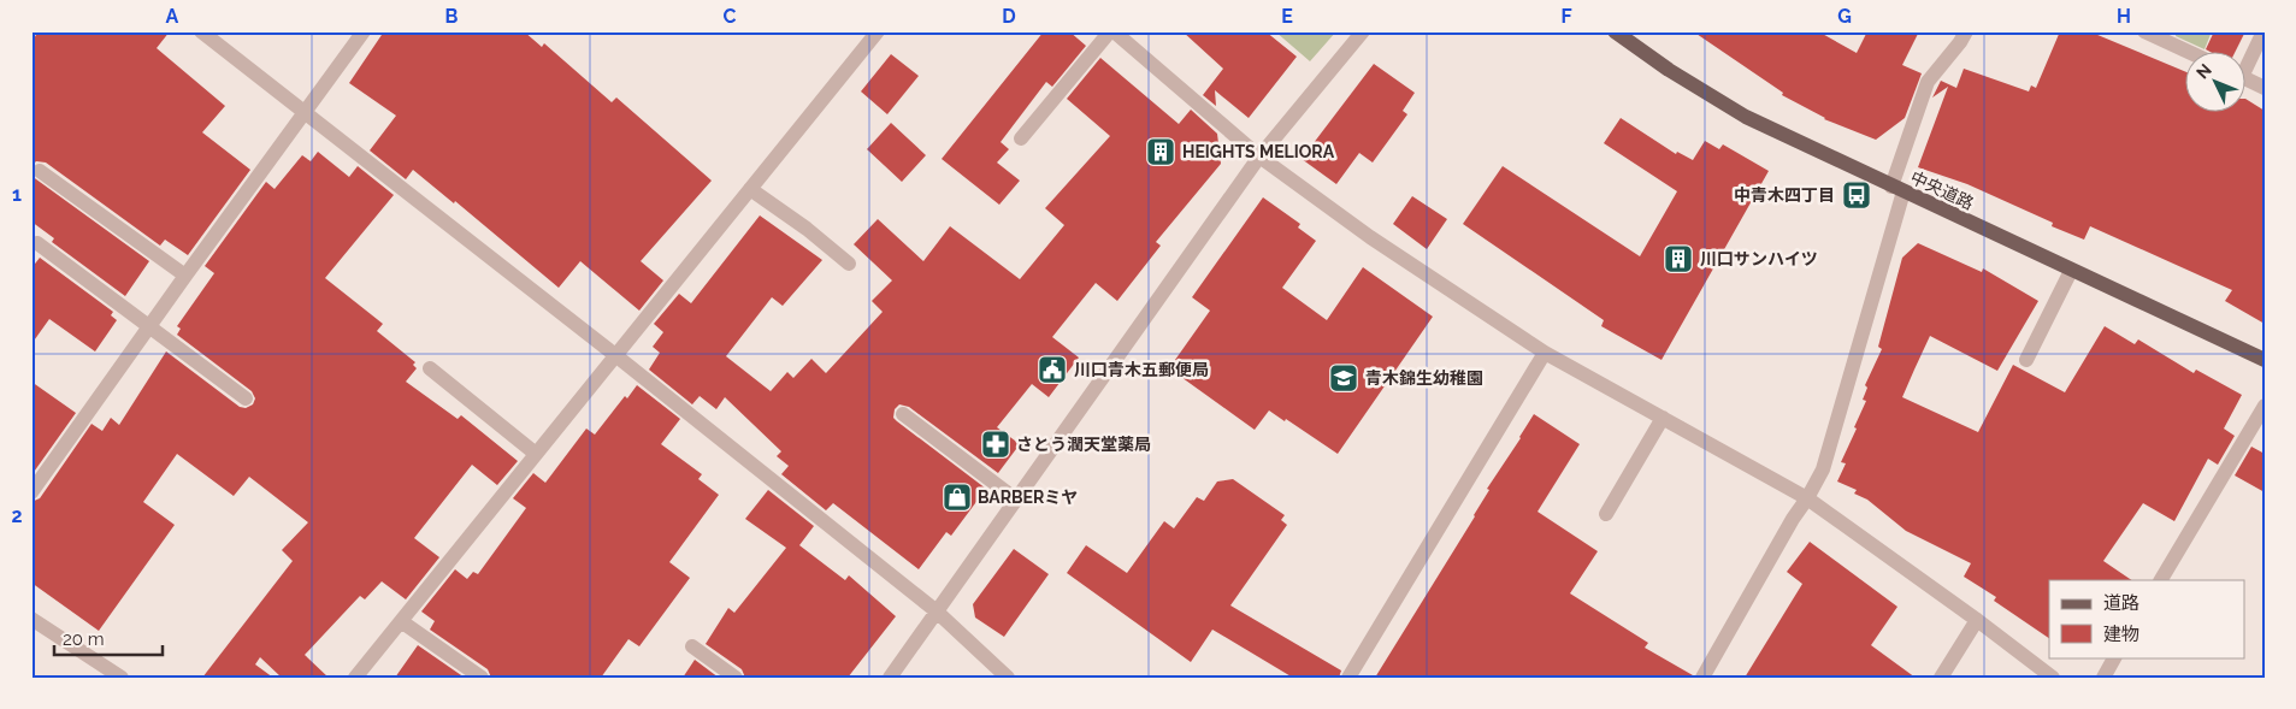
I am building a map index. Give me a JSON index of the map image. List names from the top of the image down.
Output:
{
  "streets": {
    "main road": ["中央道路"]
  },
  "places": {
    "building": ["HEIGHTS MELIORA", "川口サンハイツ"],
    "bus stop": ["中青木四丁目"],
    "public building": ["川口青木五郵便局"],
    "school or university": ["青木錦生幼稚園"],
    "pharmacy": ["さとう潤天堂薬局"],
    "shop": ["BARBERミヤ"]
  },
  "legend": ["道路", "建物"],
  "scale_bar": "20 m",
  "north": "top left",
  "grid": {
    "columns": [
      "A",
      "B",
      "C",
      "D",
      "E",
      "F",
      "G",
      "H"
    ],
    "rows": ["1", "2"]
  }
}
